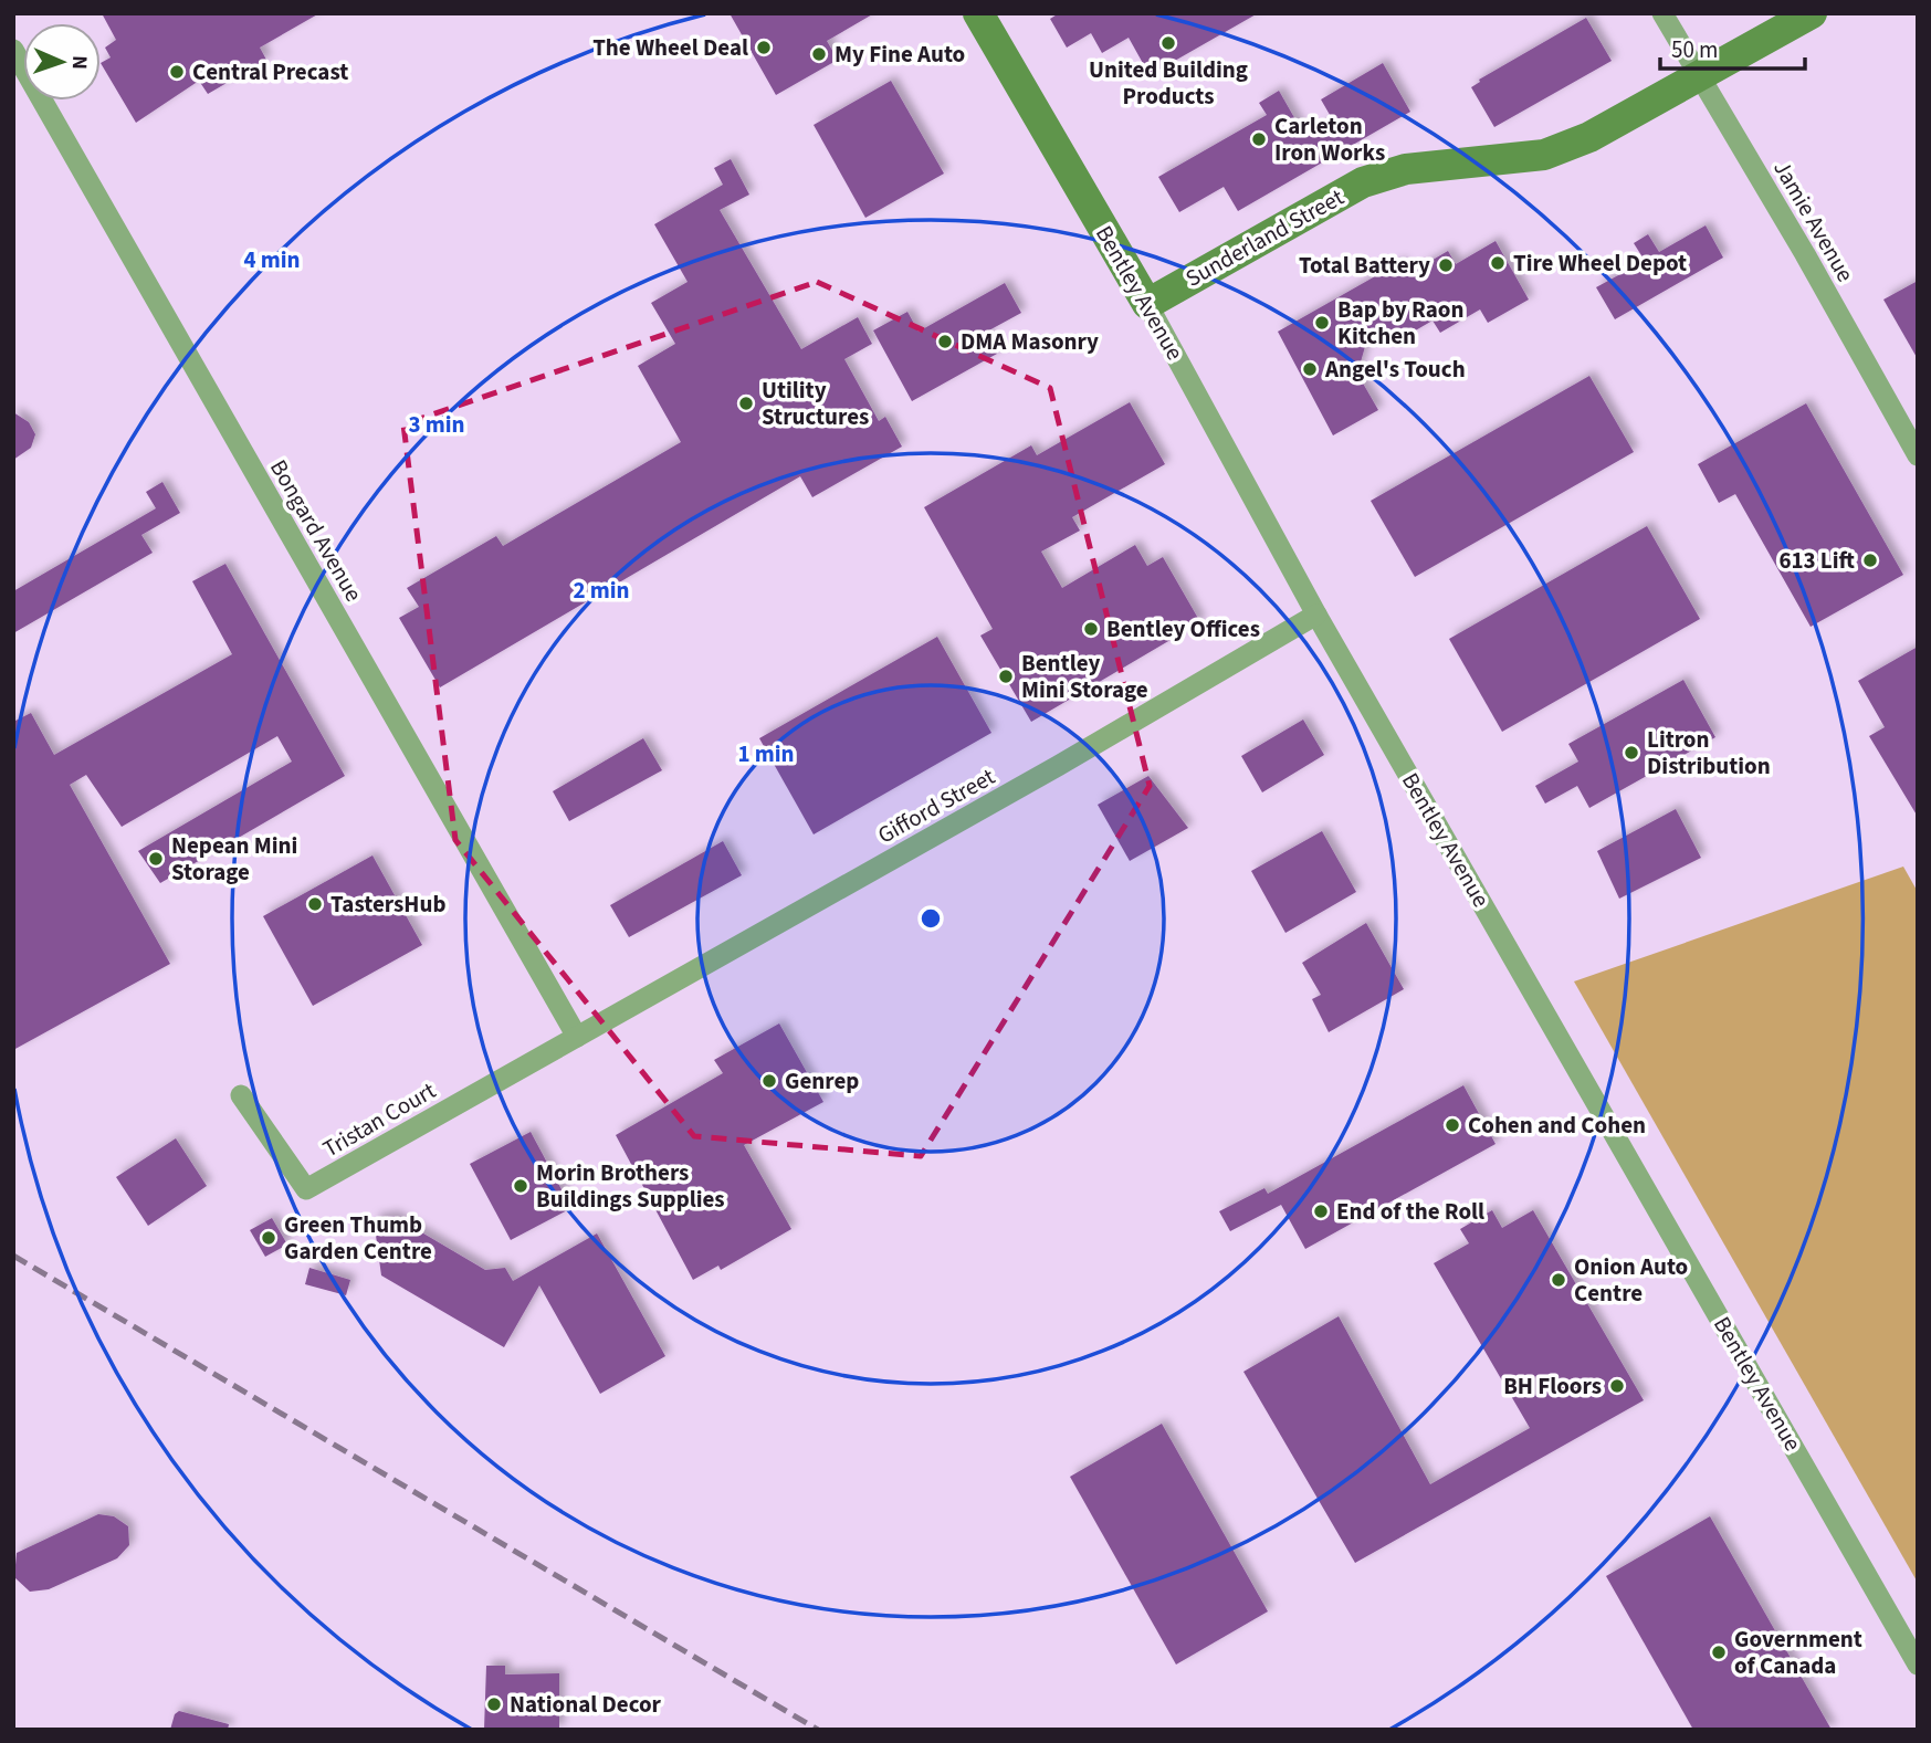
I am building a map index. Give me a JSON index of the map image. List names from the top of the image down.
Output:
{
  "streets": {
    "street": [
      "Jamie Avenue",
      "Sunderland Street",
      "Bentley Avenue",
      "Bongard Avenue",
      "Gifford Street",
      "Tristan Court"
    ]
  },
  "crossings": [
    ["Jamie Avenue", "Sunderland Street"],
    ["Sunderland Street", "Bentley Avenue"],
    ["Bentley Avenue", "Gifford Street"],
    ["Bongard Avenue", "Gifford Street"],
    ["Bongard Avenue", "Tristan Court"],
    ["Gifford Street", "Tristan Court"]
  ],
  "places": [
    "United Building Products",
    "The Wheel Deal",
    "My Fine Auto",
    "Central Precast",
    "Carleton Iron Works",
    "Tire Wheel Depot",
    "Total Battery",
    "Bap by Raon Kitchen",
    "DMA Masonry",
    "Angel's Touch",
    "Utility Structures",
    "613 Lift",
    "Bentley Offices",
    "Bentley Mini Storage",
    "Litron Distribution",
    "Nepean Mini Storage",
    "TastersHub",
    "Genrep",
    "Cohen and Cohen",
    "Morin Brothers Buildings Supplies",
    "End of the Roll",
    "Green Thumb Garden Centre",
    "Onion Auto Centre",
    "BH Floors",
    "Government of Canada",
    "National Decor"
  ],
  "scale_bar": "50 m",
  "north": "right",
  "rings": [
    "4 min",
    "3 min",
    "2 min",
    "1 min"
  ]
}
